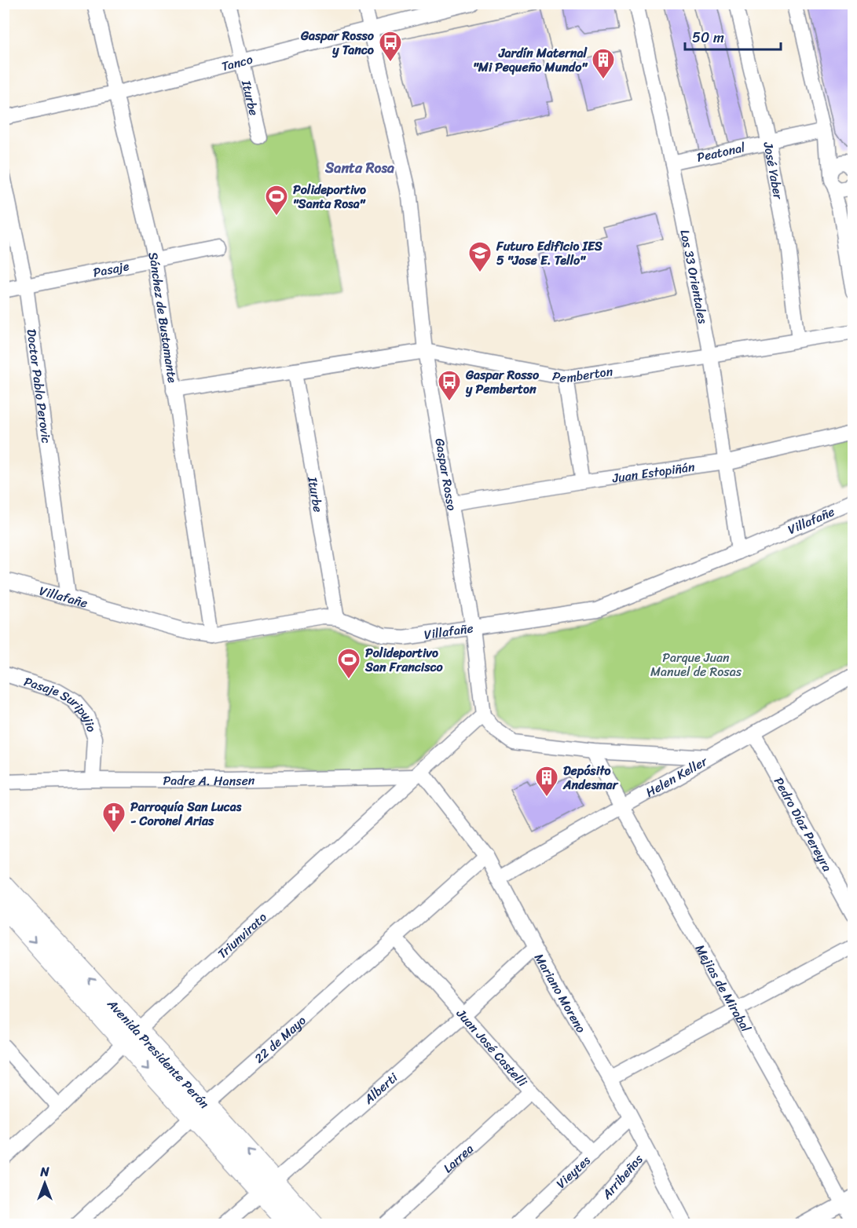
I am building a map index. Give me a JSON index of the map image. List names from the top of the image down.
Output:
{
  "streets": {
    "main road": ["Avenida Presidente Perón"],
    "street": [
      "Tanco",
      "Iturbe",
      "Peatonal",
      "José Yaber",
      "Pasaje",
      "Los 33 Orientales",
      "Sánchez de Bustamante",
      "Pemberton",
      "Doctor Pablo Perovic",
      "Juan Estopiñán",
      "Gaspar Rosso",
      "Villafañe",
      "Pasaje Suripujio",
      "Helen Keller",
      "Padre A. Hansen",
      "Pedro Díaz Pereyra",
      "Triunvirato",
      "Mejias de Mirabal",
      "Mariano Moreno",
      "22 de Mayo",
      "Juan José Castelli",
      "Alberti",
      "Larrea",
      "Vieytes",
      "Arribeños"
    ]
  },
  "crossings": [
    ["Tanco", "Iturbe"],
    ["Tanco", "Sánchez de Bustamante"],
    ["Tanco", "Gaspar Rosso"],
    ["Iturbe", "Pemberton"],
    ["Iturbe", "Villafañe"],
    ["Peatonal", "José Yaber"],
    ["Peatonal", "Los 33 Orientales"],
    ["José Yaber", "Pemberton"],
    ["Pasaje", "Sánchez de Bustamante"],
    ["Pasaje", "Doctor Pablo Perovic"],
    ["Los 33 Orientales", "Pemberton"],
    ["Los 33 Orientales", "Juan Estopiñán"],
    ["Los 33 Orientales", "Villafañe"],
    ["Sánchez de Bustamante", "Pemberton"],
    ["Sánchez de Bustamante", "Villafañe"],
    ["Pemberton", "Gaspar Rosso"],
    ["Doctor Pablo Perovic", "Villafañe"],
    ["Juan Estopiñán", "Gaspar Rosso"],
    ["Gaspar Rosso", "Villafañe"],
    ["Gaspar Rosso", "Triunvirato"],
    ["Pasaje Suripujio", "Padre A. Hansen"],
    ["Helen Keller", "Pedro Díaz Pereyra"],
    ["Helen Keller", "Mejias de Mirabal"],
    ["Helen Keller", "Mariano Moreno"],
    ["Padre A. Hansen", "Triunvirato"],
    ["Padre A. Hansen", "Mariano Moreno"],
    ["Triunvirato", "Mariano Moreno"],
    ["Triunvirato", "Avenida Presidente Perón"],
    ["Mariano Moreno", "22 de Mayo"],
    ["Mariano Moreno", "Alberti"],
    ["Mariano Moreno", "Vieytes"],
    ["Mariano Moreno", "Arribeños"],
    ["22 de Mayo", "Juan José Castelli"],
    ["22 de Mayo", "Avenida Presidente Perón"],
    ["Juan José Castelli", "Alberti"],
    ["Juan José Castelli", "Larrea"],
    ["Juan José Castelli", "Vieytes"],
    ["Avenida Presidente Perón", "Alberti"]
  ],
  "districts": ["Santa Rosa"],
  "parks": ["Parque Juan Manuel de Rosas"],
  "places": {
    "bus stop": ["Gaspar Rosso y Tanco", "Gaspar Rosso y Pemberton"],
    "building": ["Jardín Maternal \"Mi Pequeño Mundo\"", "Depósito Andesmar"],
    "sports": ["Polideportivo \"Santa Rosa\"", "Polideportivo San Francisco"],
    "school or university": ["Futuro Edificio IES 5 \"Jose E. Tello\""],
    "church": ["Parroquía San Lucas - Coronel Arias"]
  },
  "scale_bar": "50 m",
  "north": "top"
}
